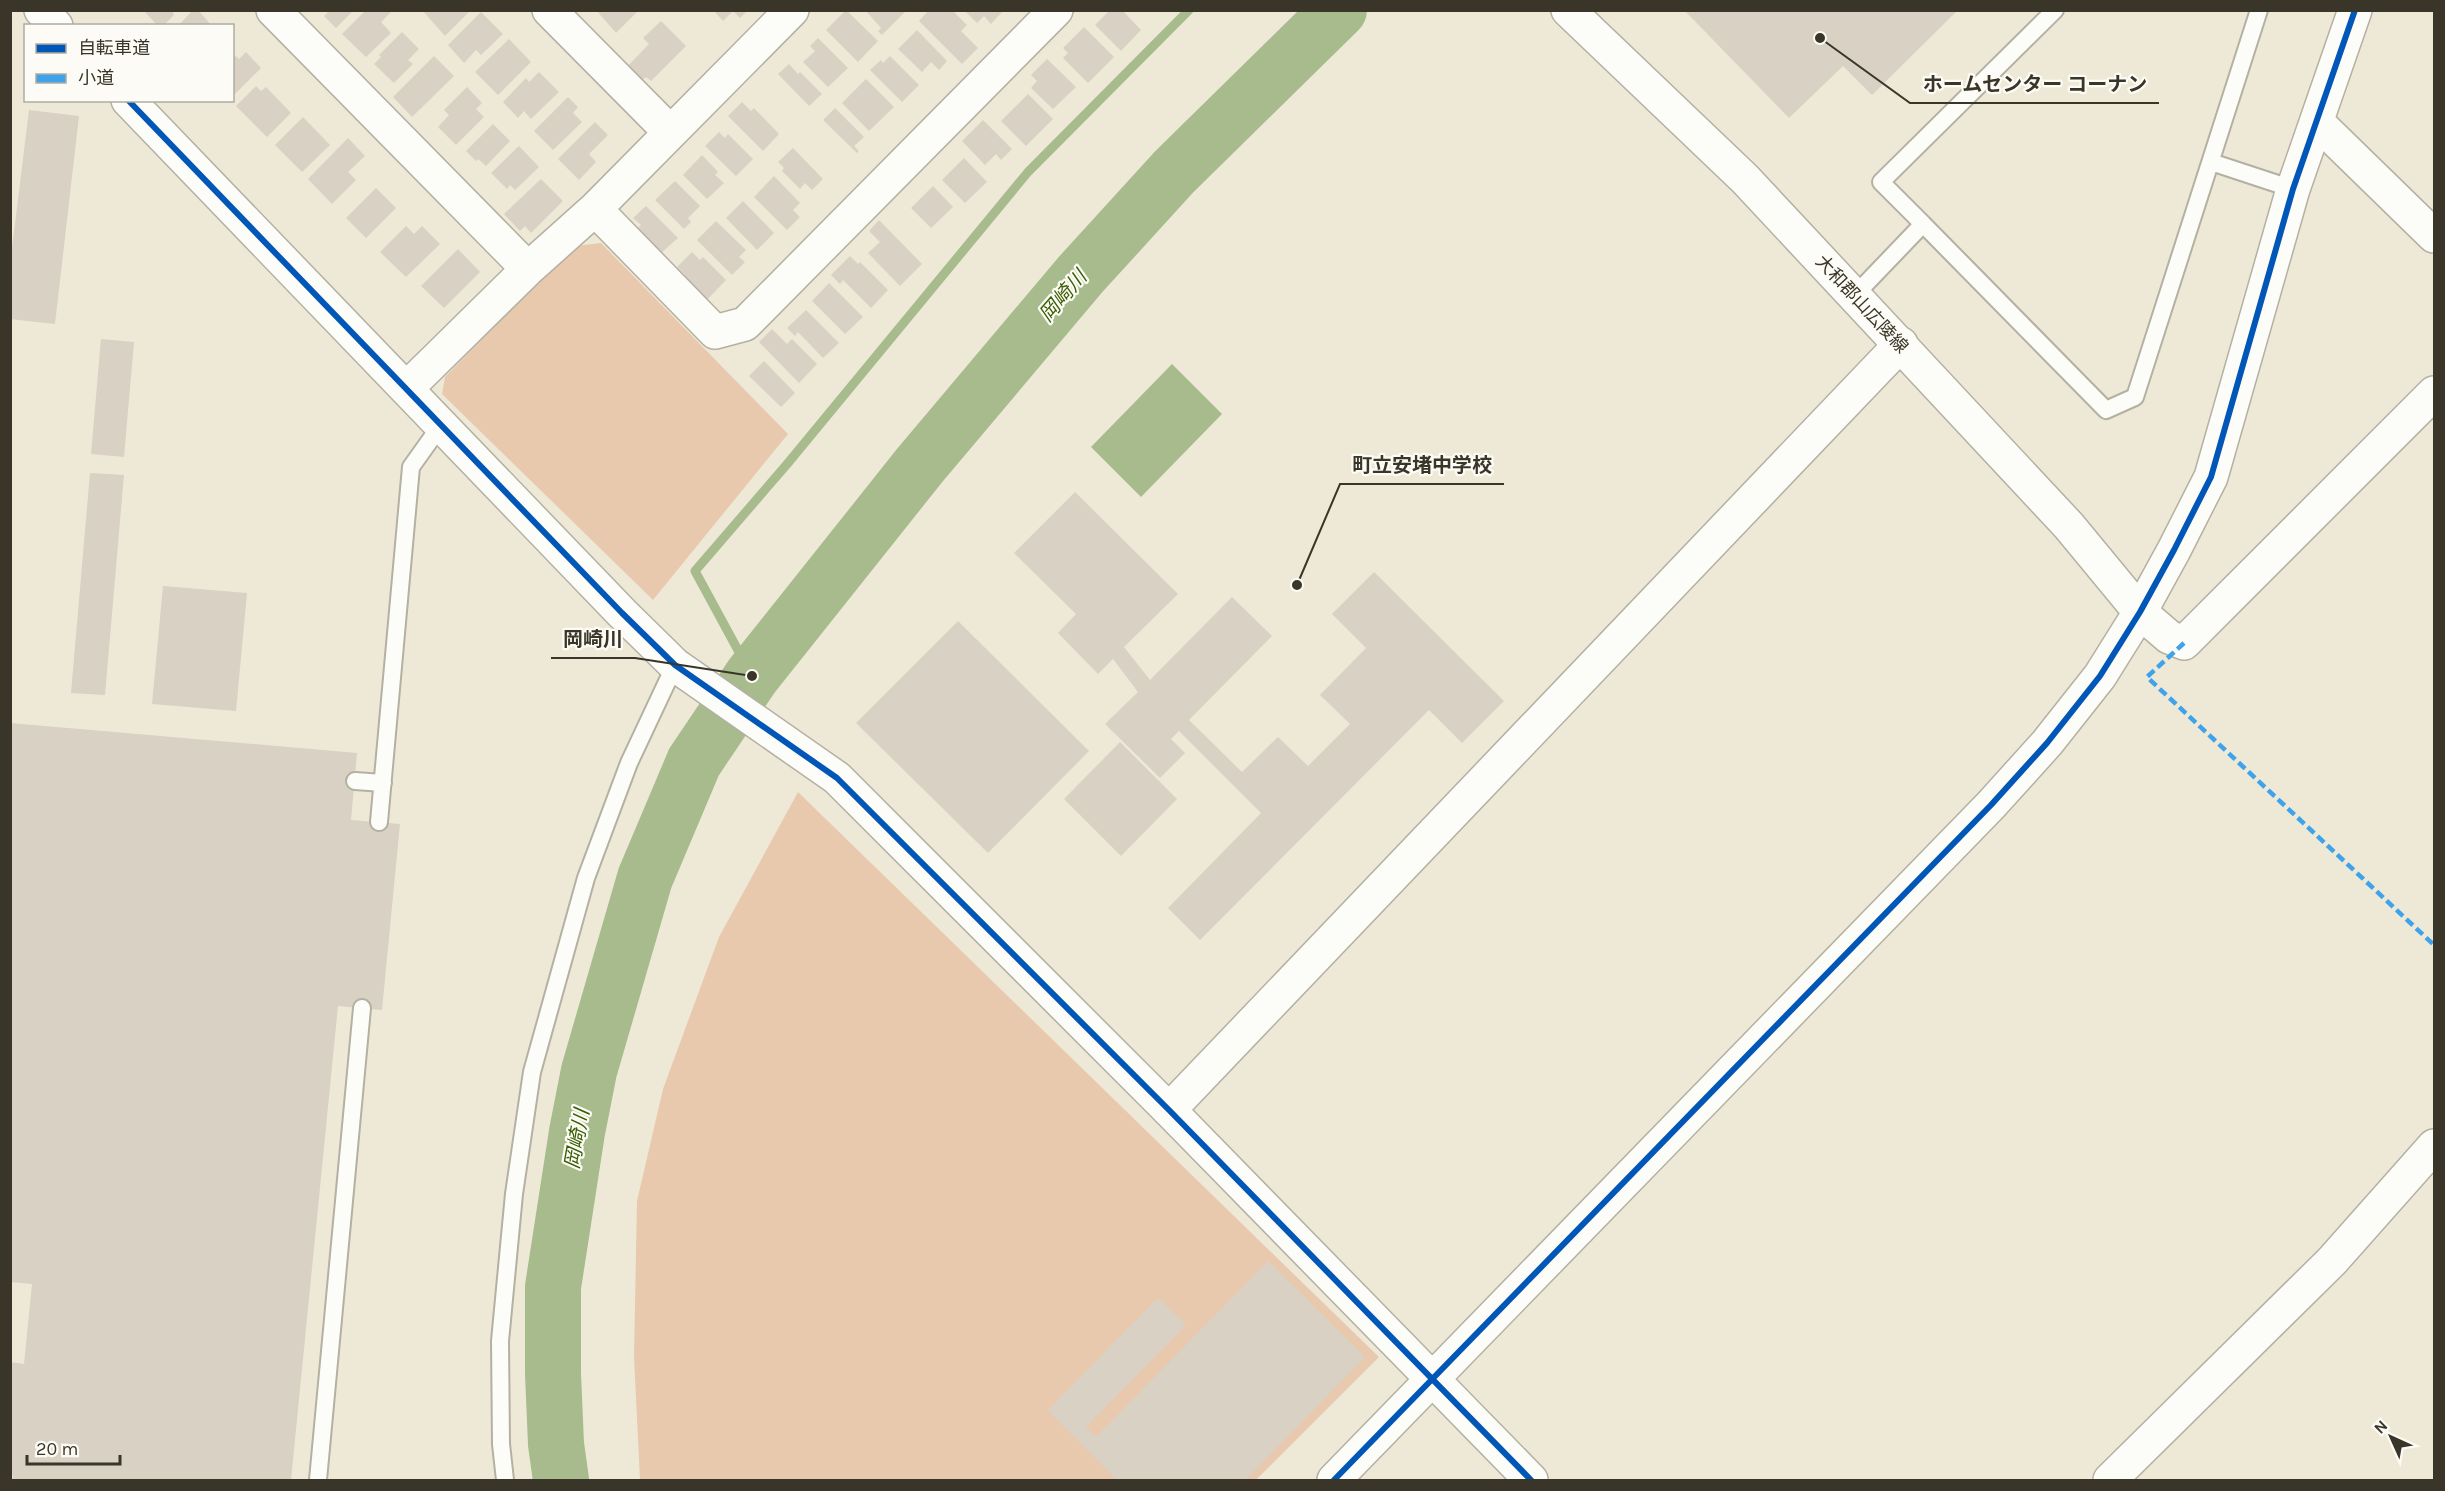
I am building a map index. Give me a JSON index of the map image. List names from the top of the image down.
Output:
{
  "streets": {
    "street": ["大和郡山広陵線"]
  },
  "water": ["岡崎川"],
  "places": ["ホームセンター コーナン", "町立安堵中学校", "岡崎川"],
  "legend": ["自転車道", "小道"],
  "scale_bar": "20 m",
  "north": "top left"
}
